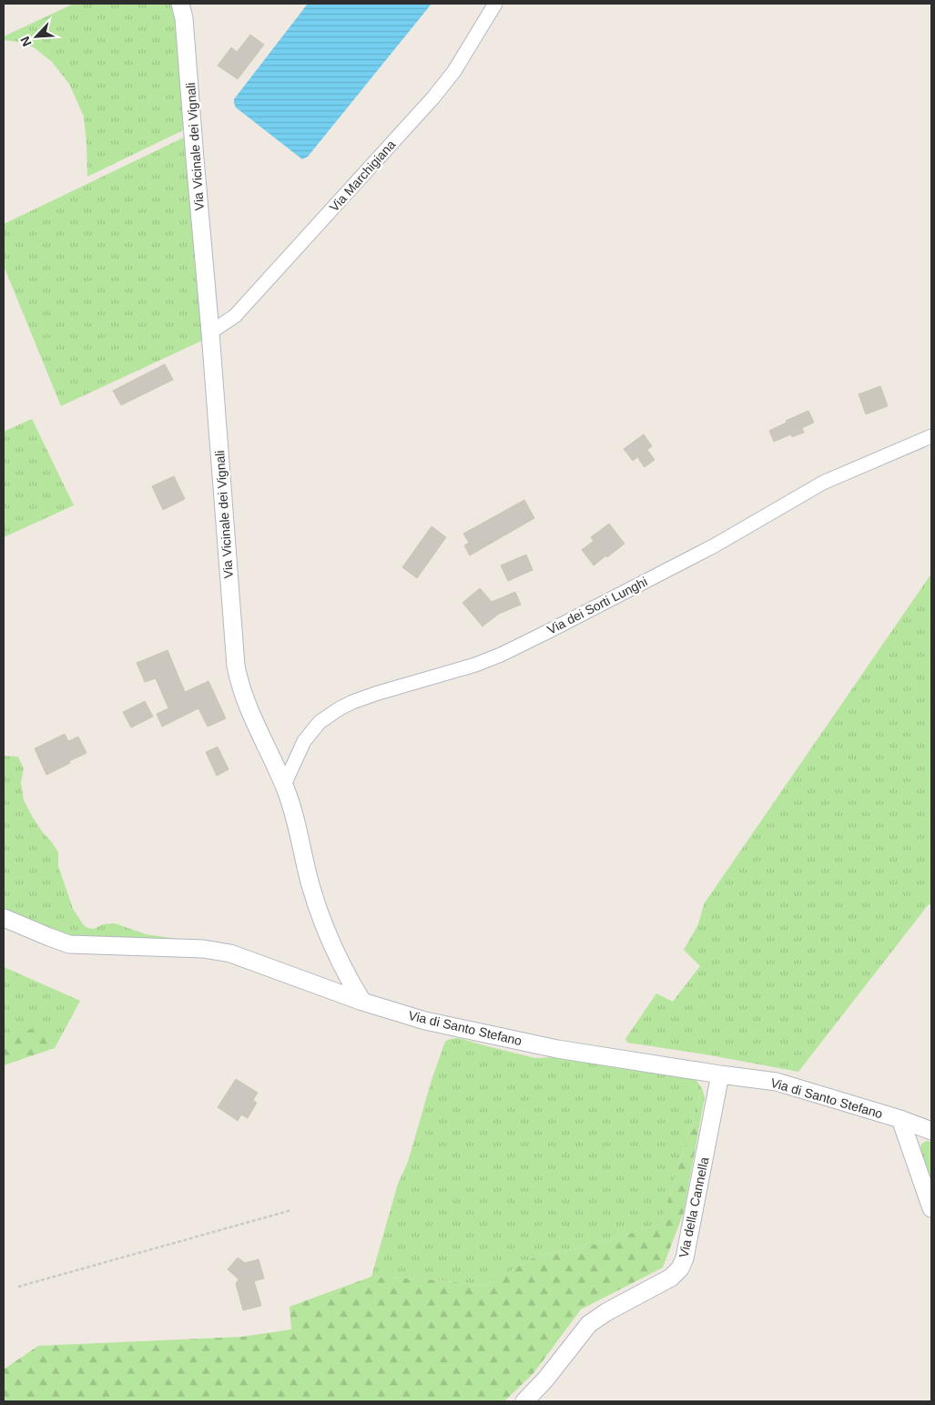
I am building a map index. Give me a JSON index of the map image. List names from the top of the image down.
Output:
{
  "streets": {
    "street": [
      "Via Vicinale dei Vignali",
      "Via Marchigiana",
      "Via dei Sorti Lunghi",
      "Via di Santo Stefano",
      "Via della Cannella"
    ]
  },
  "crossings": [
    ["Via Vicinale dei Vignali", "Via Marchigiana"],
    ["Via Vicinale dei Vignali", "Via dei Sorti Lunghi"],
    ["Via Vicinale dei Vignali", "Via di Santo Stefano"],
    ["Via di Santo Stefano", "Via della Cannella"]
  ],
  "north": "bottom left"
}
